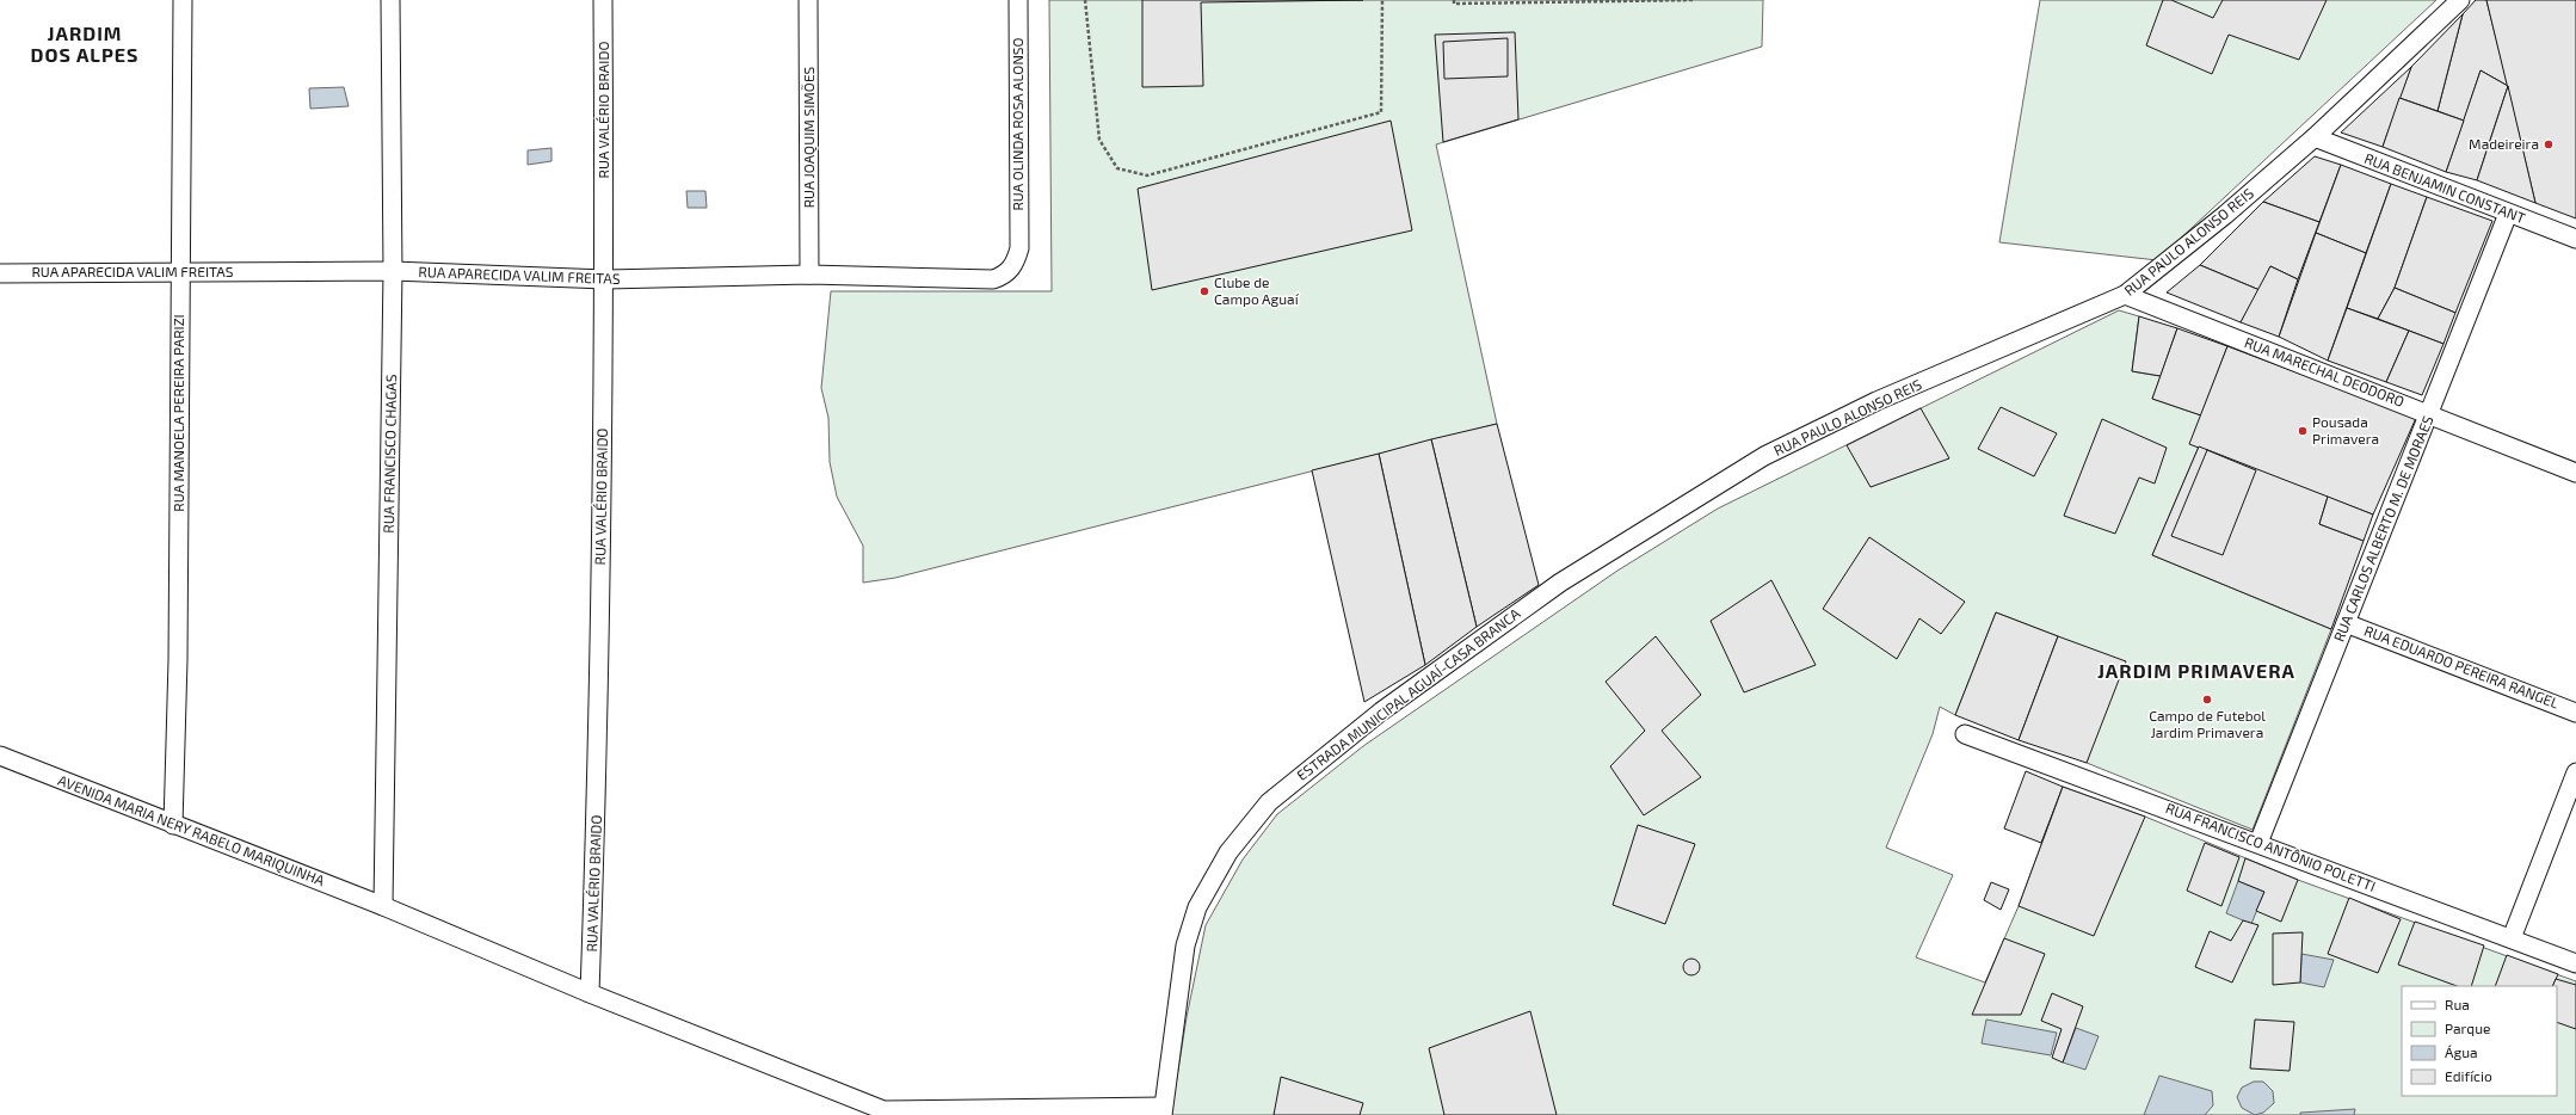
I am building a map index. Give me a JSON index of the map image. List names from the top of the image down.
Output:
{
  "streets": {
    "street": [
      "RUA VALÉRIO BRAIDO",
      "RUA OLINDA ROSA ALONSO",
      "RUA JOAQUIM SIMÕES",
      "RUA BENJAMIN CONSTANT",
      "RUA PAULO ALONSO REIS",
      "RUA APARECIDA VALIM FREITAS",
      "RUA MARECHAL DEODORO",
      "RUA MANOELA PEREIRA PARIZI",
      "RUA FRANCISCO CHAGAS",
      "RUA CARLOS ALBERTO M. DE MORAES",
      "RUA EDUARDO PEREIRA RANGEL",
      "ESTRADA MUNICIPAL AGUAÍ-CASA BRANCA",
      "AVENIDA MARIA NERY RABELO MARIQUINHA",
      "RUA FRANCISCO ANTÔNIO POLETTI"
    ]
  },
  "crossings": [
    ["RUA VALÉRIO BRAIDO", "RUA APARECIDA VALIM FREITAS"],
    ["RUA VALÉRIO BRAIDO", "AVENIDA MARIA NERY RABELO MARIQUINHA"],
    ["RUA OLINDA ROSA ALONSO", "RUA APARECIDA VALIM FREITAS"],
    ["RUA JOAQUIM SIMÕES", "RUA APARECIDA VALIM FREITAS"],
    ["RUA BENJAMIN CONSTANT", "RUA PAULO ALONSO REIS"],
    ["RUA BENJAMIN CONSTANT", "RUA CARLOS ALBERTO M. DE MORAES"],
    ["RUA PAULO ALONSO REIS", "RUA MARECHAL DEODORO"],
    ["RUA PAULO ALONSO REIS", "ESTRADA MUNICIPAL AGUAÍ-CASA BRANCA"],
    ["RUA APARECIDA VALIM FREITAS", "RUA MANOELA PEREIRA PARIZI"],
    ["RUA APARECIDA VALIM FREITAS", "RUA FRANCISCO CHAGAS"],
    ["RUA MARECHAL DEODORO", "RUA CARLOS ALBERTO M. DE MORAES"],
    ["RUA MANOELA PEREIRA PARIZI", "AVENIDA MARIA NERY RABELO MARIQUINHA"],
    ["RUA FRANCISCO CHAGAS", "AVENIDA MARIA NERY RABELO MARIQUINHA"],
    ["RUA CARLOS ALBERTO M. DE MORAES", "RUA EDUARDO PEREIRA RANGEL"],
    ["RUA CARLOS ALBERTO M. DE MORAES", "RUA FRANCISCO ANTÔNIO POLETTI"]
  ],
  "districts": ["JARDIM DOS ALPES", "JARDIM PRIMAVERA"],
  "places": [
    "Madeireira",
    "Clube de Campo Aguaí",
    "Pousada Primavera",
    "Campo de Futebol Jardim Primavera"
  ],
  "legend": [
    "Rua",
    "Parque",
    "Água",
    "Edifício"
  ]
}
